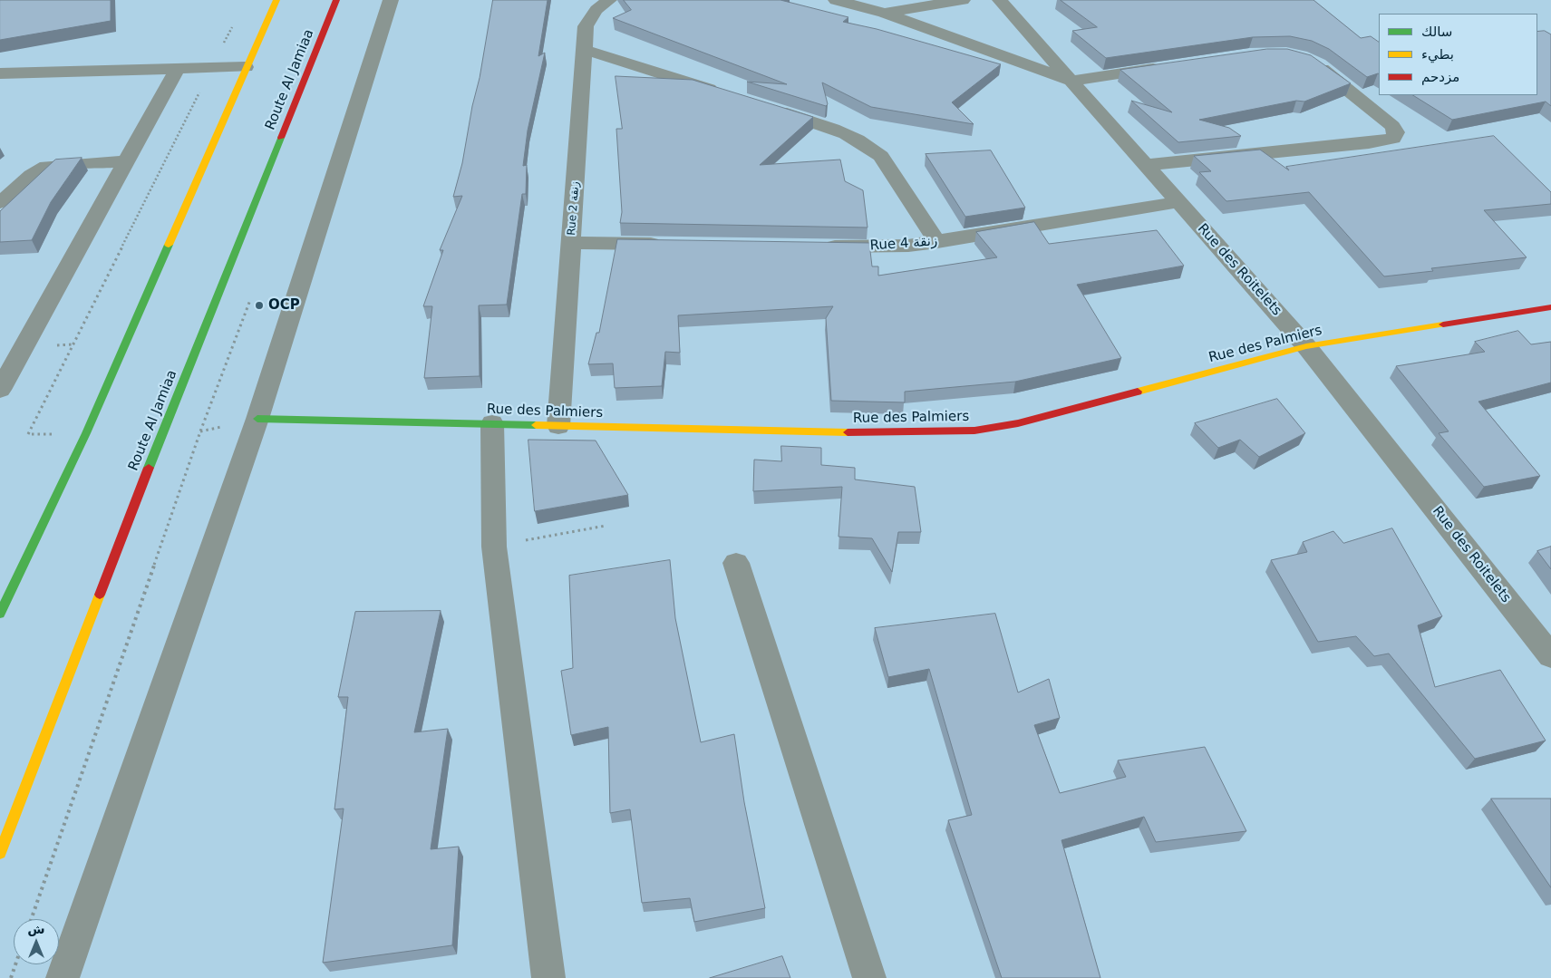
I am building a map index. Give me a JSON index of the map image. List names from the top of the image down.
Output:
{
  "streets": {
    "main road": ["Route Al Jamiaa", "Rue des Palmiers"],
    "street": ["Rue 2 زنقة", "Rue 4 زنقة", "Rue des Roitelets"]
  },
  "crossings": [
    ["Rue 2 زنقة", "Rue des Palmiers"],
    ["Rue 4 زنقة", "Rue des Roitelets"],
    ["Rue des Roitelets", "Rue des Palmiers"]
  ],
  "places": ["OCP"],
  "legend": ["سالك", "بطيء", "مزدحم"],
  "north": "top"
}
